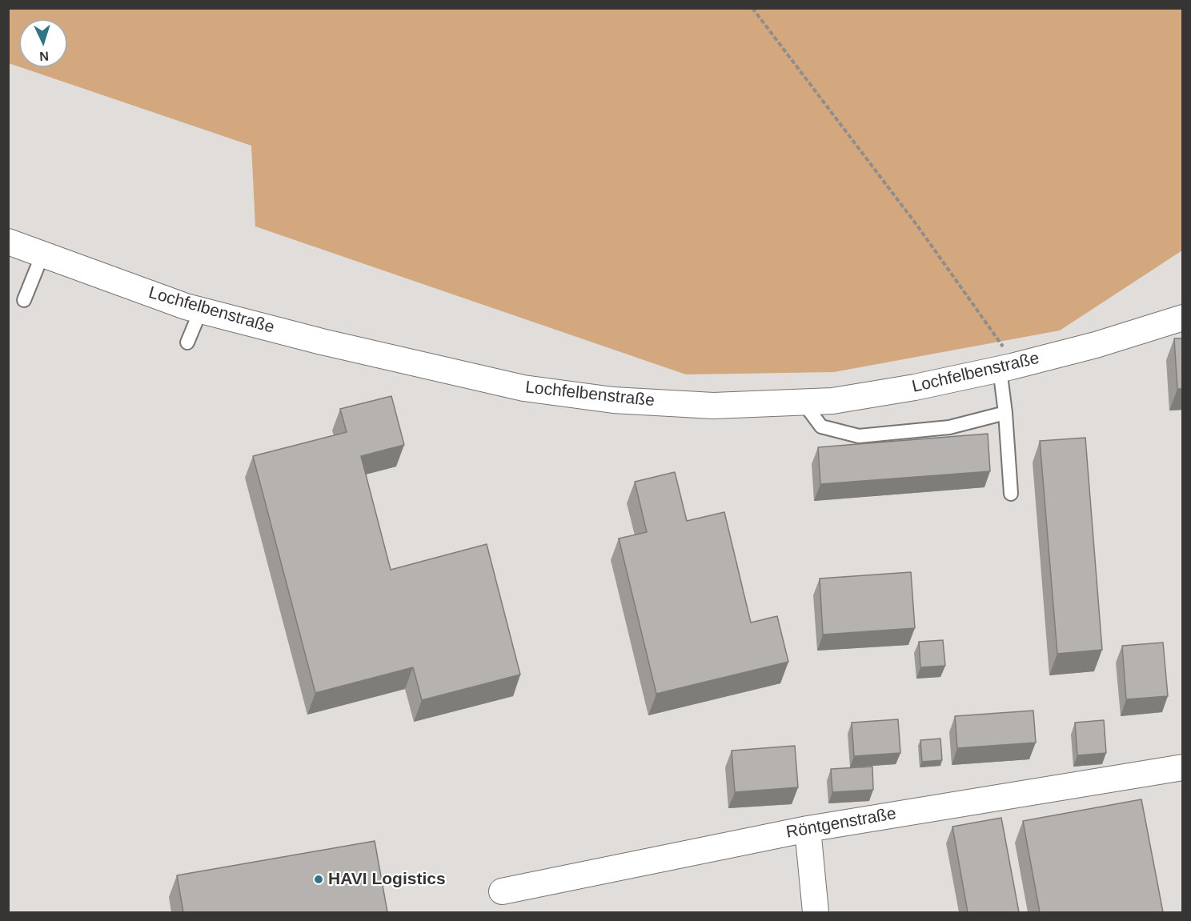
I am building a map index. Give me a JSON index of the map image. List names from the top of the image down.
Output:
{
  "streets": {
    "street": ["Lochfelbenstraße", "Röntgenstraße"]
  },
  "places": ["HAVI Logistics"],
  "north": "bottom"
}
